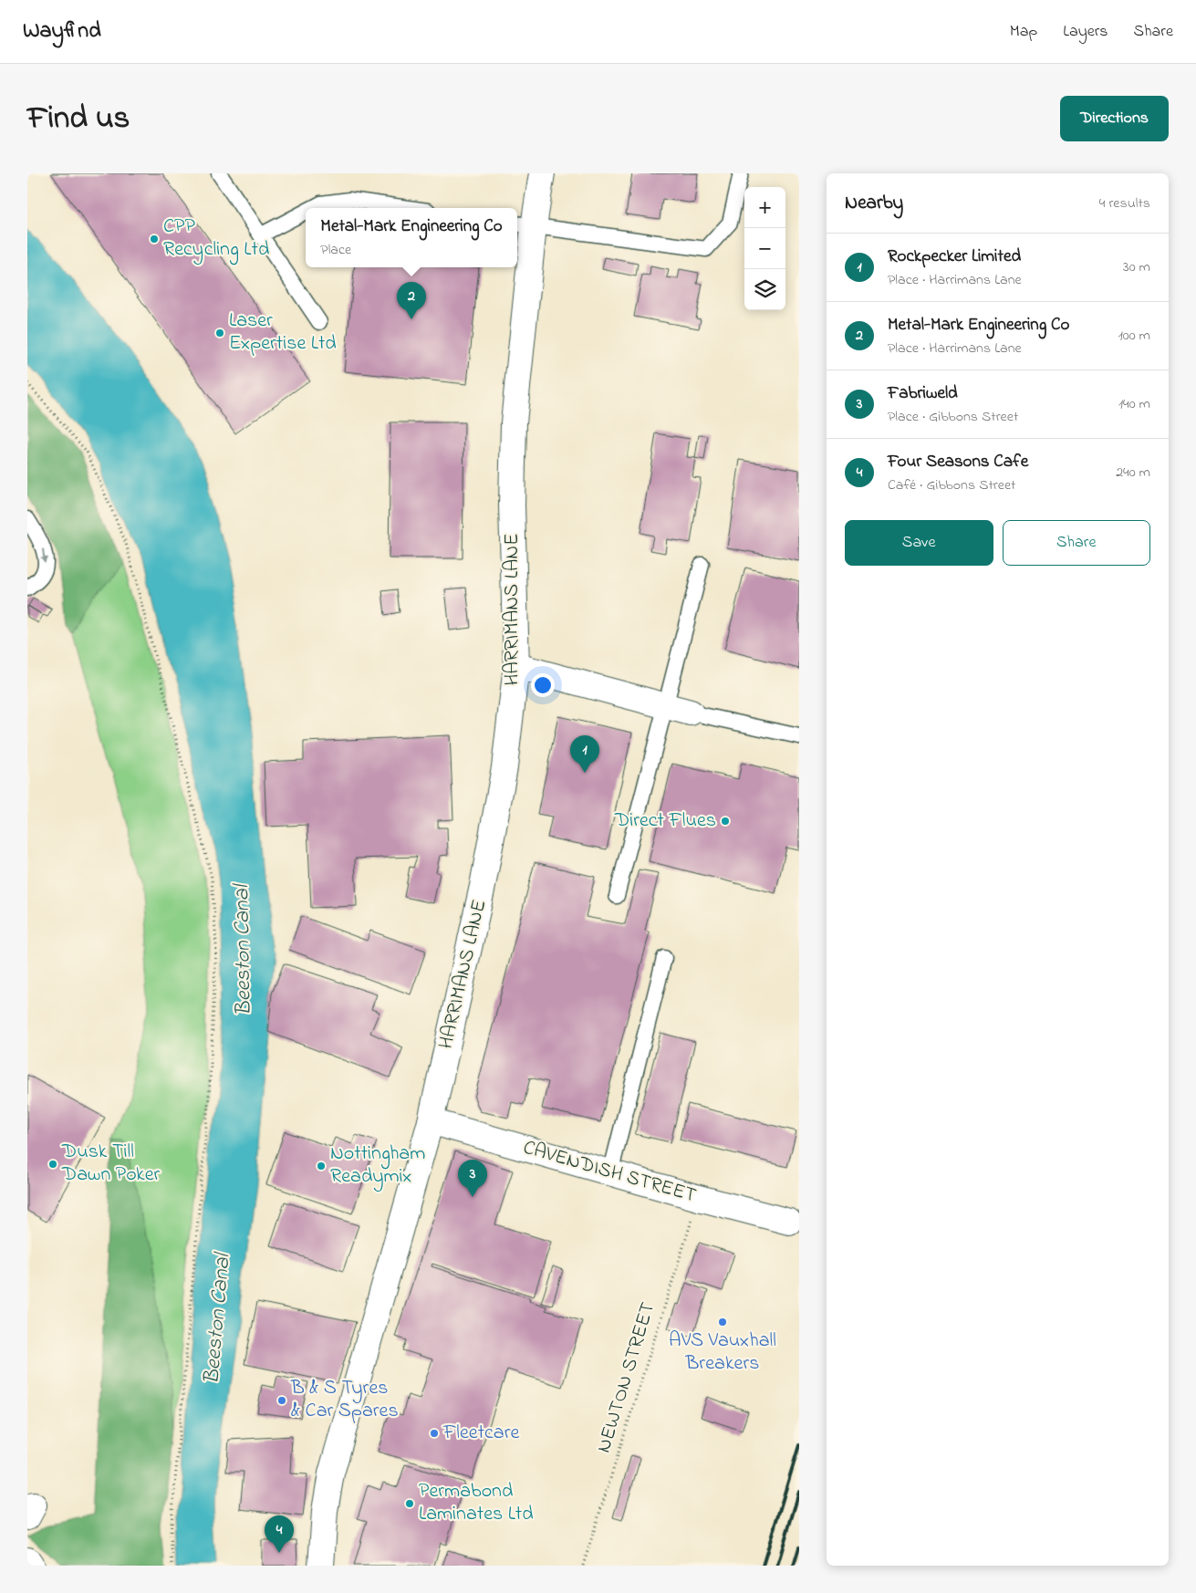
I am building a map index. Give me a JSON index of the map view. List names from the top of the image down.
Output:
{
  "streets": {
    "street": ["HARRIMANS LANE", "CAVENDISH STREET"],
    "path": ["NEWTON STREET"]
  },
  "crossings": [
    ["HARRIMANS LANE", "CAVENDISH STREET"],
    ["CAVENDISH STREET", "NEWTON STREET"]
  ],
  "water": ["Beeston Canal"],
  "places": [
    "CPP Recycling Ltd",
    "Laser Expertise Ltd",
    "Direct Flues",
    "Dusk Till Dawn Poker",
    "Nottingham Readymix",
    "AVS Vauxhall Breakers",
    "B & S Tyres & Car Spares",
    "Fleetcare",
    "Permabond Laminates Ltd"
  ],
  "page": {
    "header": "Wayfind",
    "nav": ["Map", "Layers", "Share"],
    "title": "Find us",
    "buttons": [
      "Directions",
      ["Save", "Share"]
    ],
    "heading": ["Nearby", "4 results"],
    "map_buttons": ["+", "−"],
    "popup": ["Metal-Mark Engineering Co", "Place"],
    "list": [
      {
        "mark": "1",
        "name": "Rockpecker Limited",
        "note": "Place · Harrimans Lane",
        "value": "30 m"
      },
      {
        "mark": "2",
        "name": "Metal-Mark Engineering Co",
        "note": "Place · Harrimans Lane",
        "value": "100 m"
      },
      {
        "mark": "3",
        "name": "Fabriweld",
        "note": "Place · Gibbons Street",
        "value": "140 m"
      },
      {
        "mark": "4",
        "name": "Four Seasons Cafe",
        "note": "Café · Gibbons Street",
        "value": "240 m"
      }
    ],
    "pins": [
      "2",
      "1",
      "3",
      "4"
    ]
  }
}
